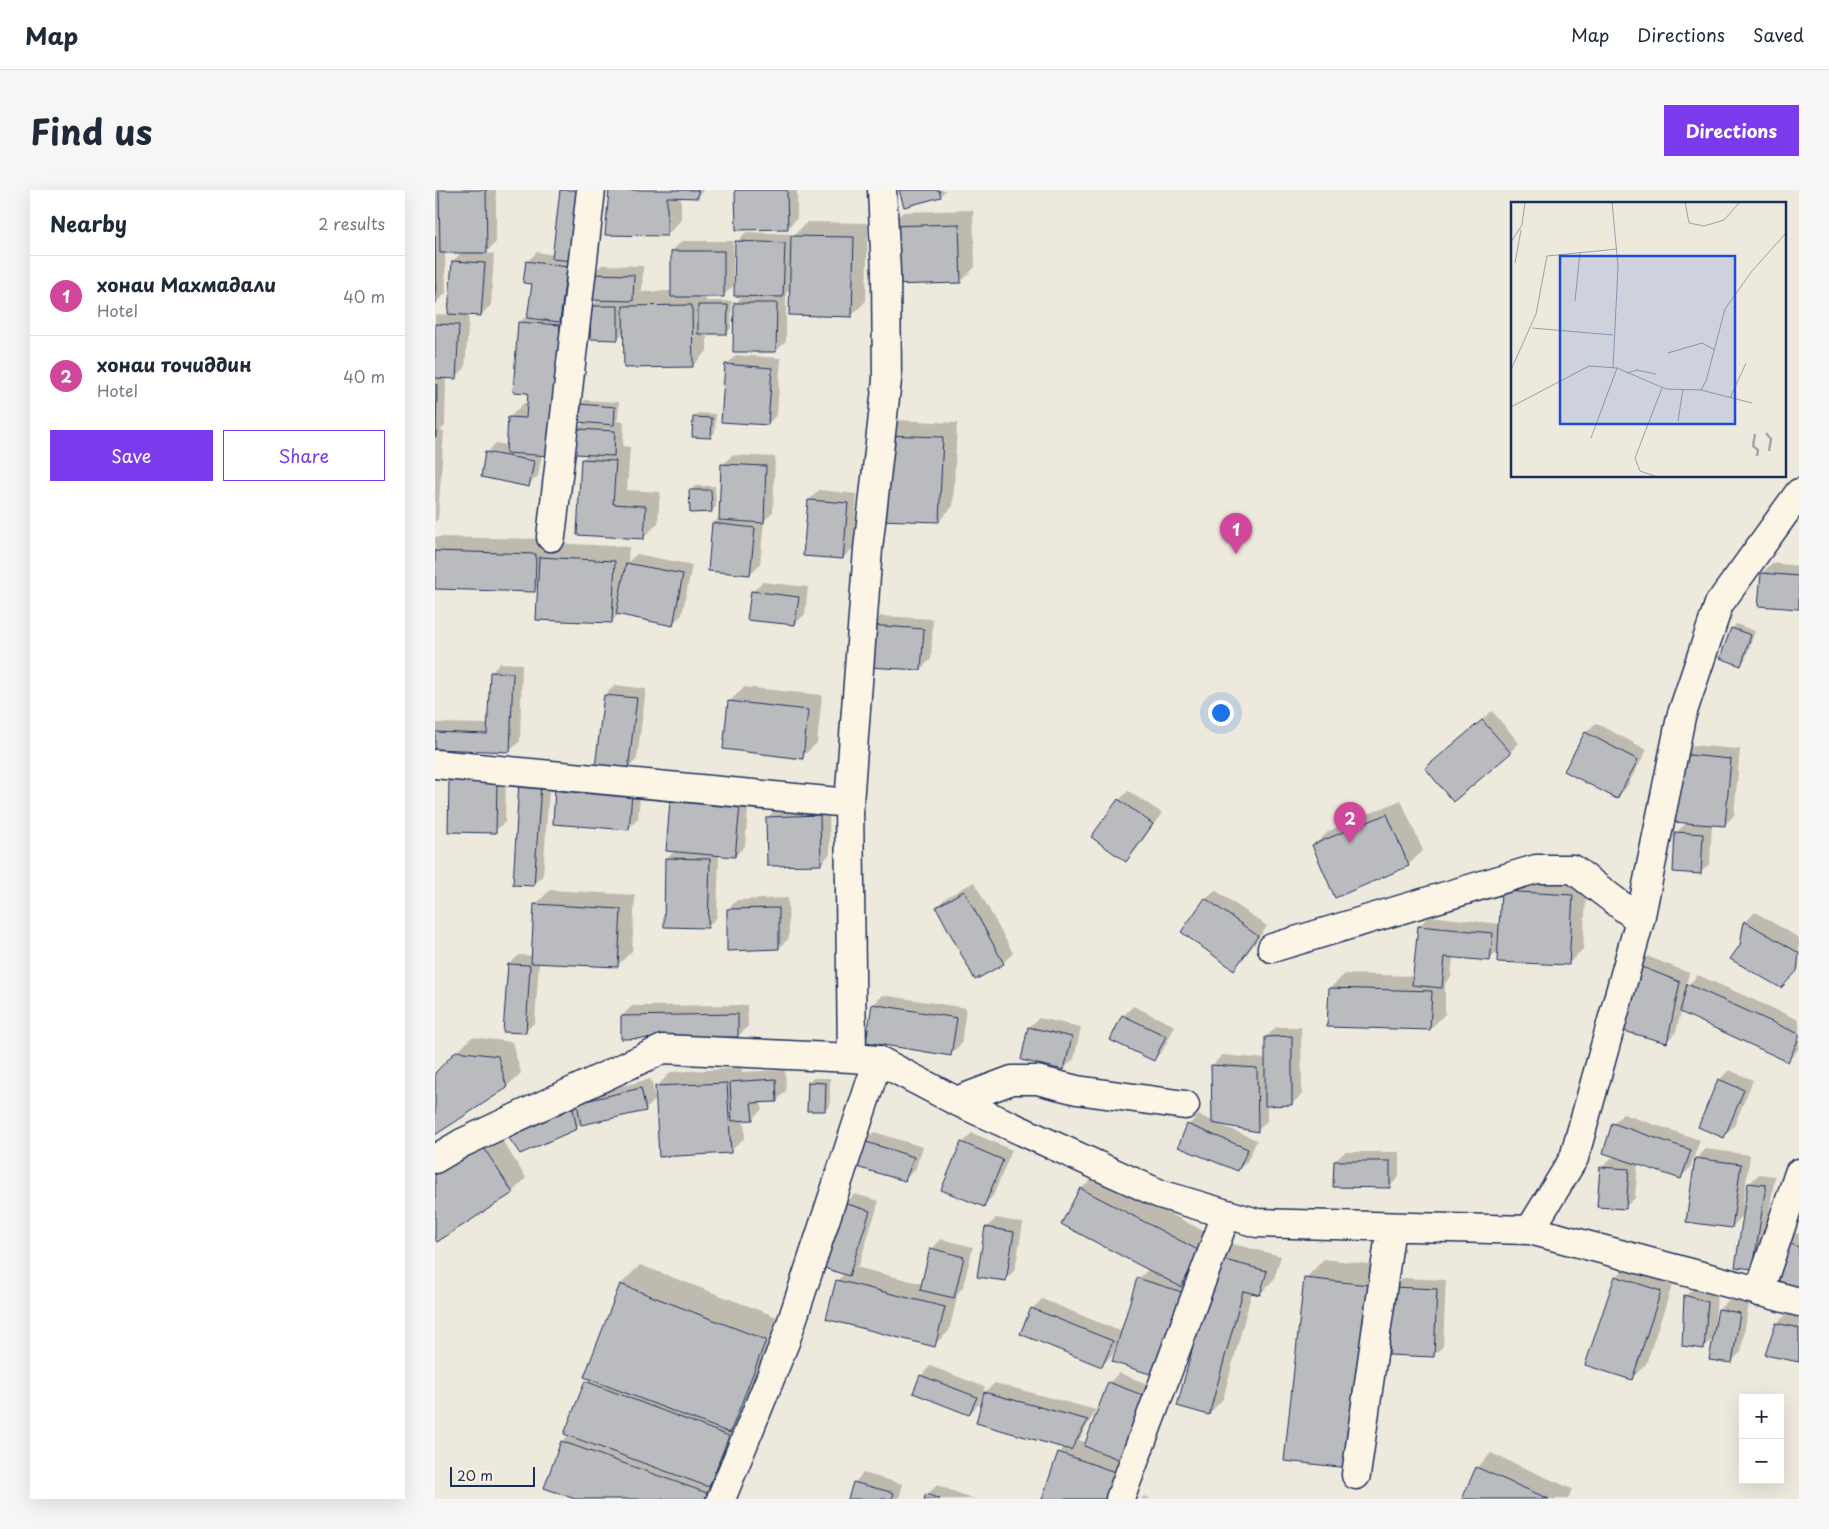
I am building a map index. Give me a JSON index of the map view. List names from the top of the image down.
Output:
{
  "scale_bar": "20 m",
  "page": {
    "header": "Map",
    "nav": ["Map", "Directions", "Saved"],
    "title": "Find us",
    "buttons": [
      "Directions",
      ["Save", "Share"]
    ],
    "heading": ["Nearby", "2 results"],
    "list": [
      {
        "mark": "1",
        "name": "хонаи Махмадали",
        "note": "Hotel",
        "value": "40 m"
      },
      {
        "mark": "2",
        "name": "хонаи точиддин",
        "note": "Hotel",
        "value": "40 m"
      }
    ],
    "pins": ["1", "2"],
    "map_buttons": ["+", "−"],
    "scale": "20 m"
  }
}
